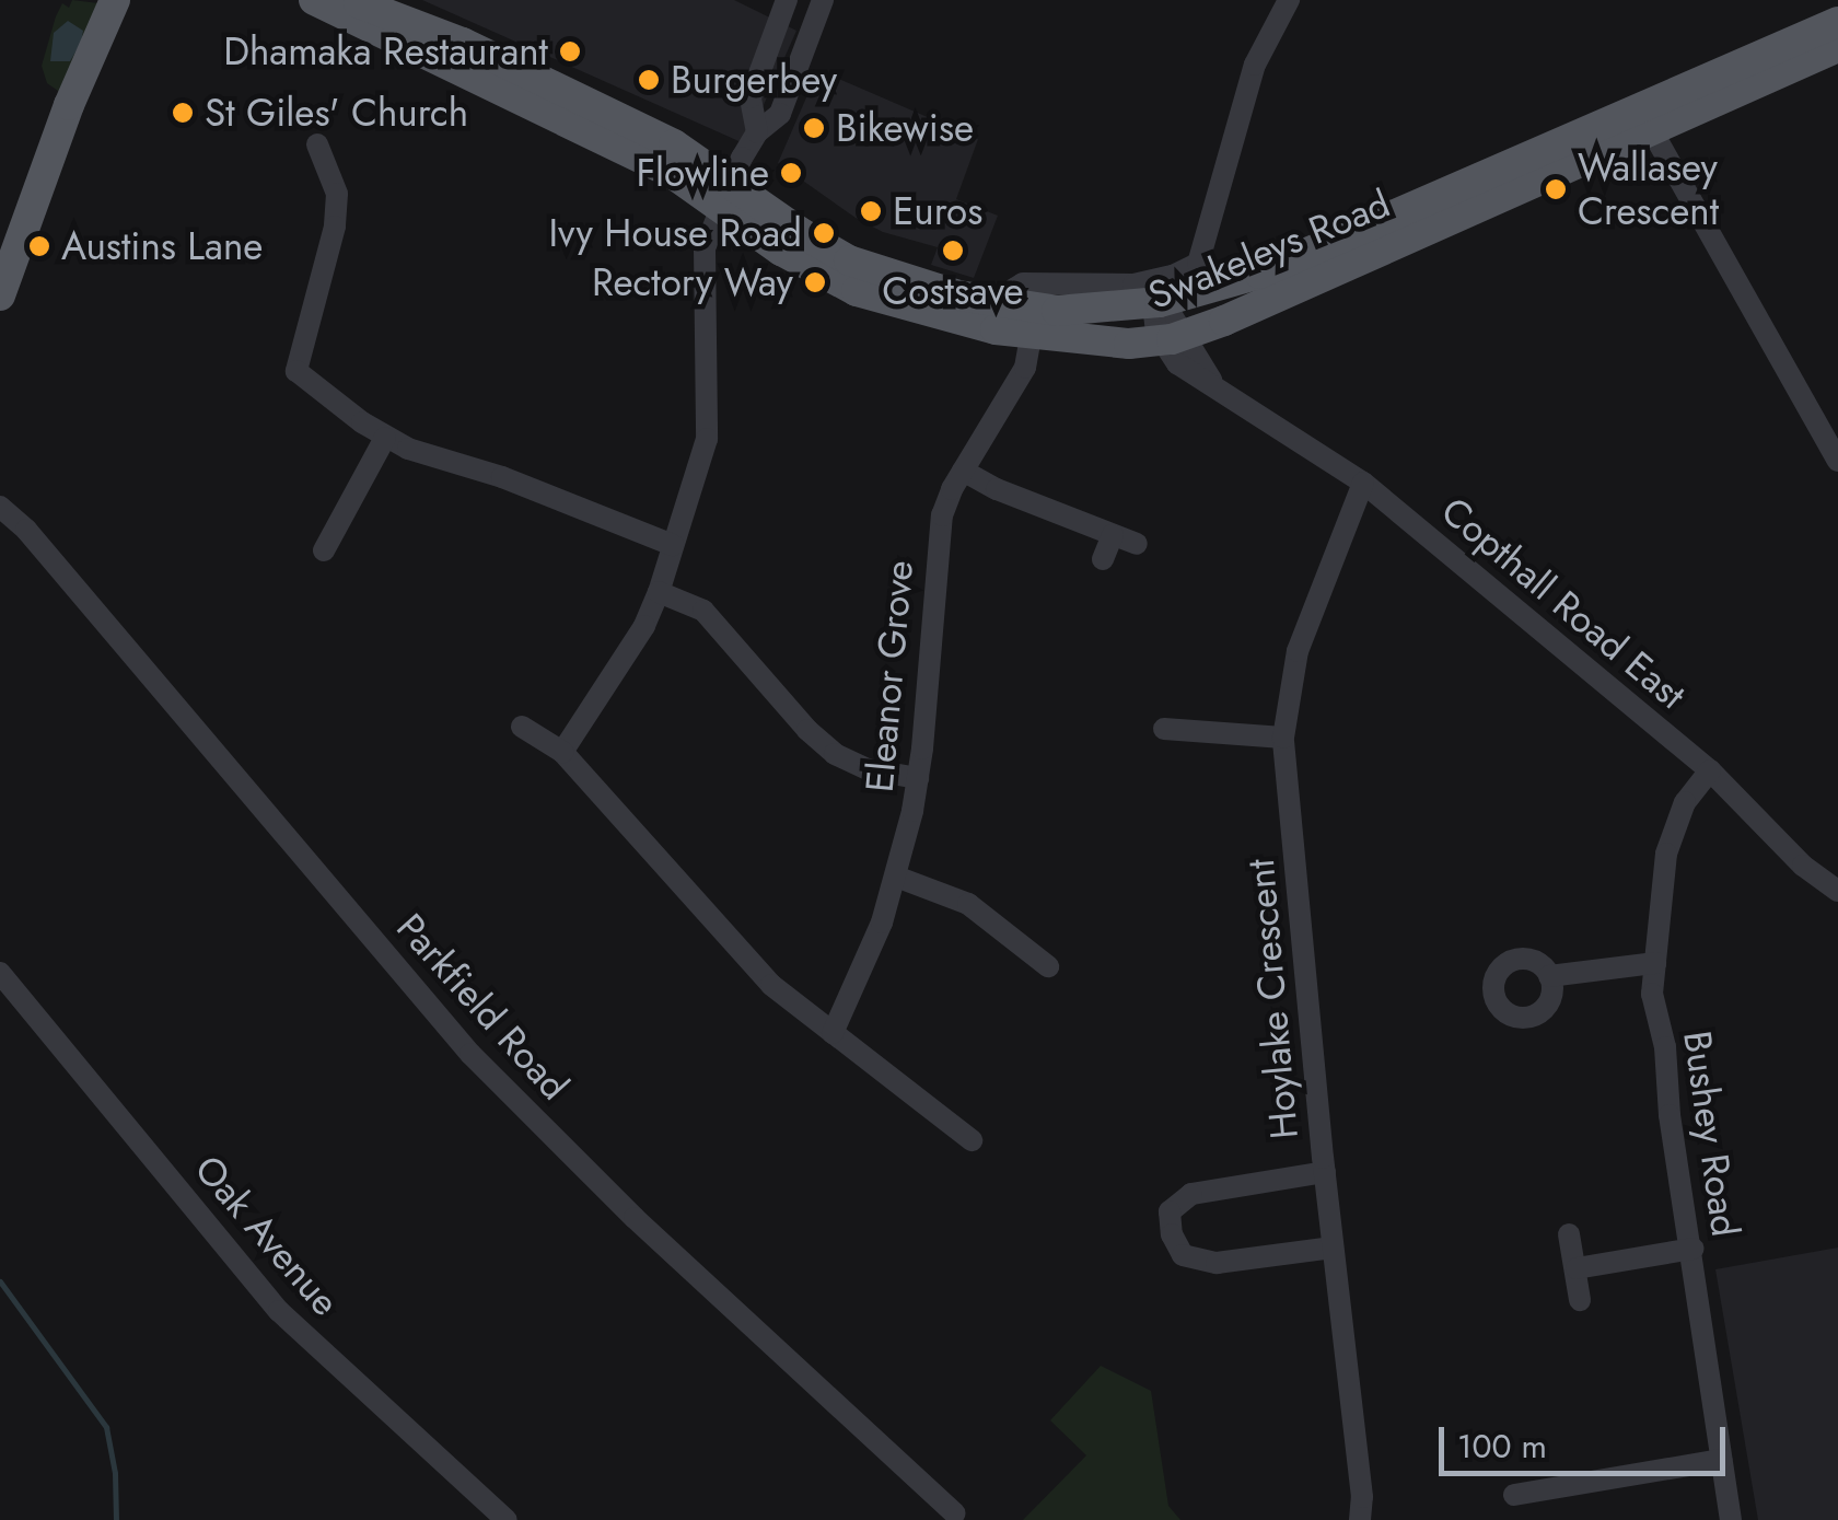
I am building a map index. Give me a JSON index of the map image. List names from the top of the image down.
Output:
{
  "streets": {
    "main road": ["Swakeleys Road"],
    "street": [
      "Copthall Road East",
      "Eleanor Grove",
      "Hoylake Crescent",
      "Parkfield Road",
      "Bushey Road",
      "Oak Avenue"
    ]
  },
  "crossings": [
    ["Swakeleys Road", "Copthall Road East"],
    ["Swakeleys Road", "Eleanor Grove"],
    ["Copthall Road East", "Hoylake Crescent"],
    ["Copthall Road East", "Bushey Road"]
  ],
  "places": [
    "Dhamaka Restaurant",
    "Burgerbey",
    "St Giles' Church",
    "Bikewise",
    "Flowline",
    "Wallasey Crescent",
    "Euros",
    "Ivy House Road",
    "Austins Lane",
    "Costsave",
    "Rectory Way"
  ],
  "scale_bar": "100 m"
}
